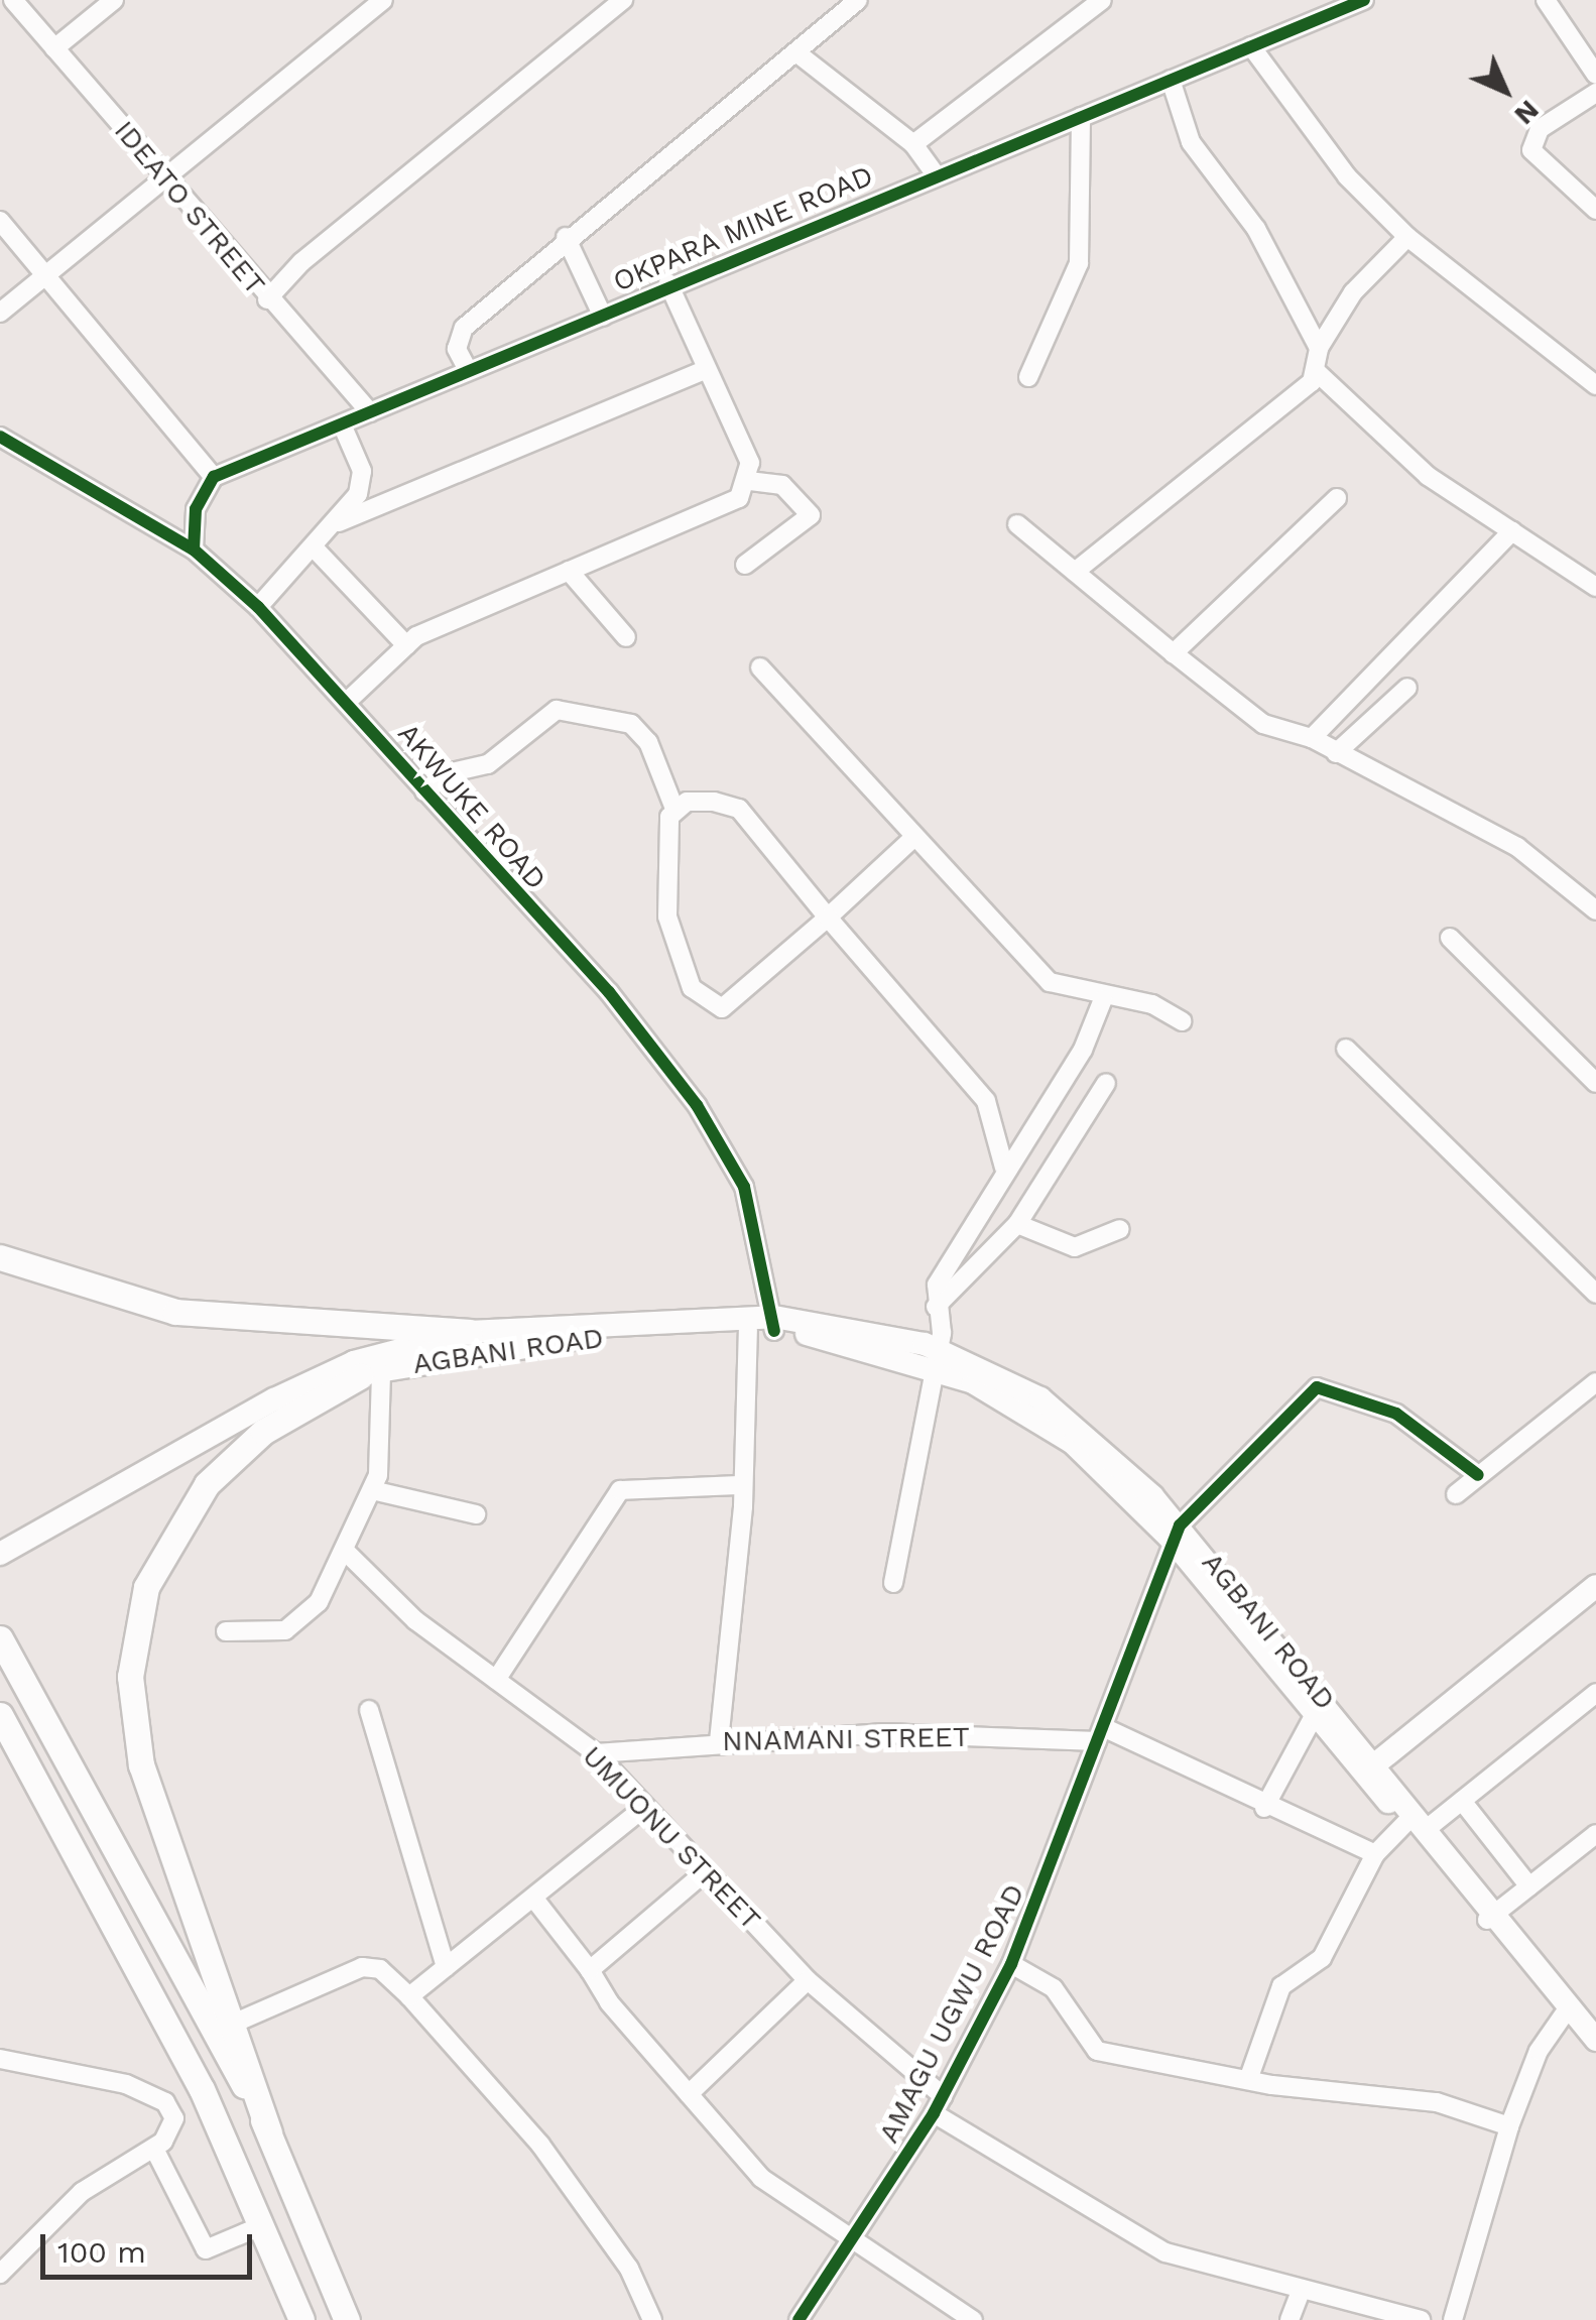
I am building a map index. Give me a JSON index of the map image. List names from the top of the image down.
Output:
{
  "streets": {
    "main road": ["AGBANI ROAD"],
    "street": [
      "IDEATO STREET",
      "OKPARA MINE ROAD",
      "AKWUKE ROAD",
      "NNAMANI STREET",
      "UMUONU STREET",
      "AMAGU UGWU ROAD"
    ]
  },
  "crossings": [
    ["IDEATO STREET", "OKPARA MINE ROAD"],
    ["AKWUKE ROAD", "AGBANI ROAD"],
    ["AGBANI ROAD", "AMAGU UGWU ROAD"],
    ["NNAMANI STREET", "UMUONU STREET"],
    ["NNAMANI STREET", "AMAGU UGWU ROAD"],
    ["UMUONU STREET", "AMAGU UGWU ROAD"]
  ],
  "scale_bar": "100 m",
  "north": "bottom right"
}
